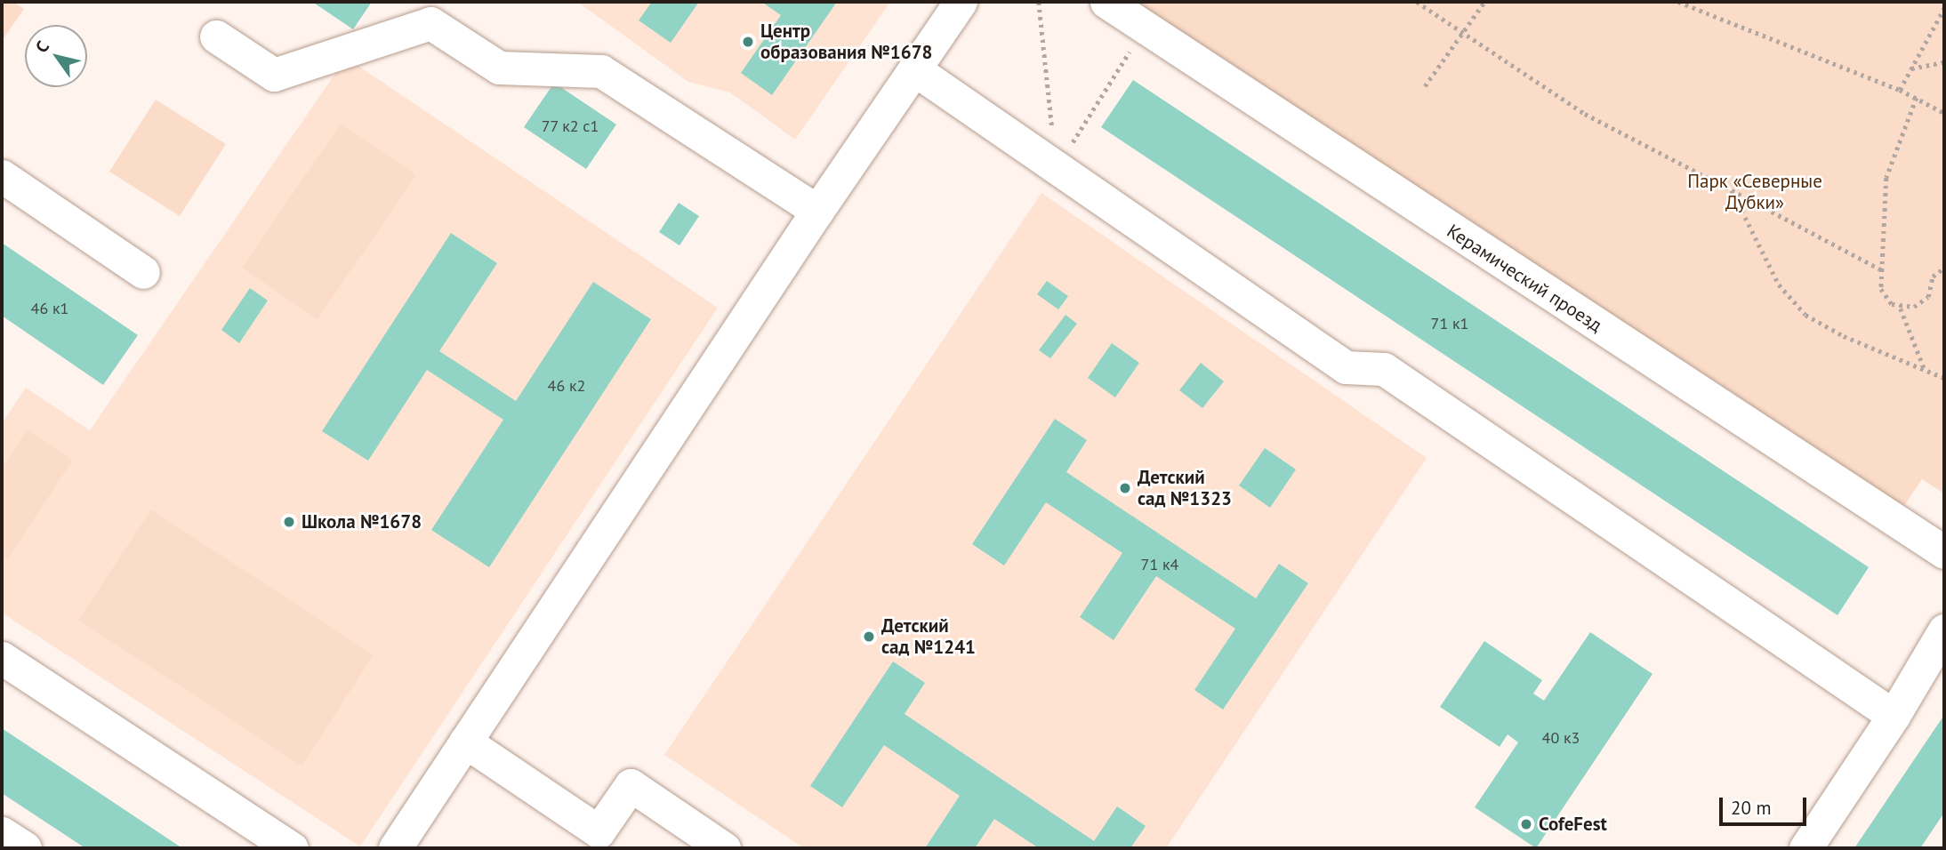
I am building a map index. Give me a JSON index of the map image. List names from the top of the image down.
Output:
{
  "streets": {
    "street": ["Керамический проезд"]
  },
  "parks": ["Парк «Северные Дубки»"],
  "places": [
    "Центр образования №1678",
    "Детский сад №1323",
    "Школа №1678",
    "Детский сад №1241",
    "CofeFest"
  ],
  "house_numbers": [
    "77 к2 с1",
    "46 к1",
    "71 к1",
    "46 к2",
    "71 к4",
    "40 к3"
  ],
  "scale_bar": "20 m",
  "north": "top left"
}
